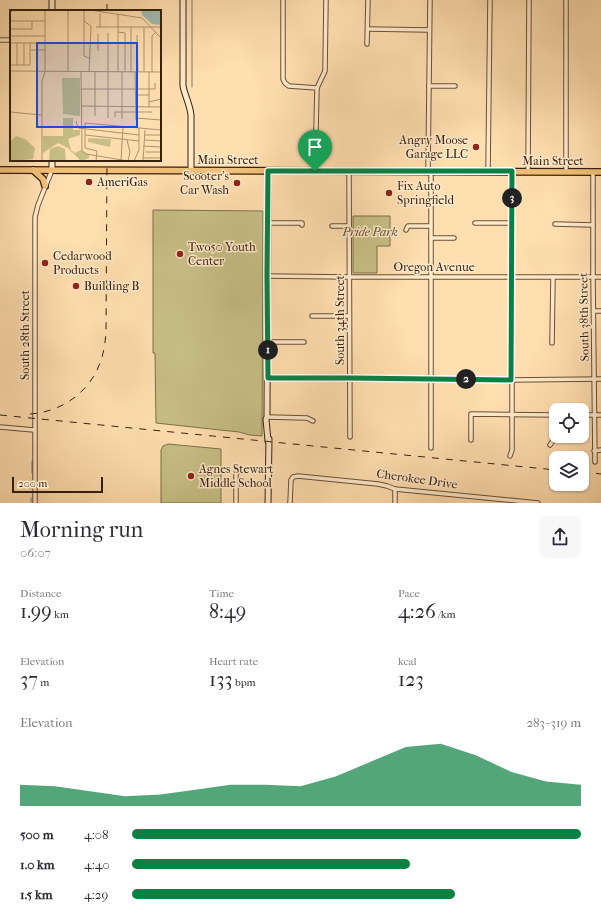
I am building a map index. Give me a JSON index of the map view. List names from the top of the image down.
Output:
{
  "streets": {
    "main road": ["Main Street"],
    "street": [
      "Oregon Avenue",
      "South 38th Street",
      "South 34th Street",
      "South 28th Street",
      "Cherokee Drive"
    ]
  },
  "crossings": [
    ["Main Street", "South 38th Street"],
    ["Main Street", "South 34th Street"],
    ["Main Street", "South 28th Street"],
    ["Oregon Avenue", "South 38th Street"],
    ["Oregon Avenue", "South 34th Street"]
  ],
  "parks": ["Pride Park"],
  "places": [
    "Angry Moose Garage LLC",
    "AmeriGas",
    "Scooter’s Car Wash",
    "Fix Auto Springfield",
    "Two50 Youth Center",
    "Cedarwood Products",
    "Building B",
    "Agnes Stewart Middle School"
  ],
  "scale_bar": "200 m",
  "page": {
    "pins": ["3", "1", "2"],
    "scale": "200 m",
    "heading": ["Morning run", "06:07"],
    "stats": [
      ["Distance", "1.99 km"],
      ["Time", "8:49"],
      ["Pace", "4:26 /km"],
      ["Elevation", "37 m"],
      ["Heart rate", "133 bpm"],
      ["kcal", "123"]
    ],
    "chart": ["Elevation", "283–319 m"],
    "list": [
      {
        "name": "500 m",
        "note": "4:08"
      },
      {
        "name": "1.0 km",
        "note": "4:40"
      },
      {
        "name": "1.5 km",
        "note": "4:29"
      }
    ]
  }
}
